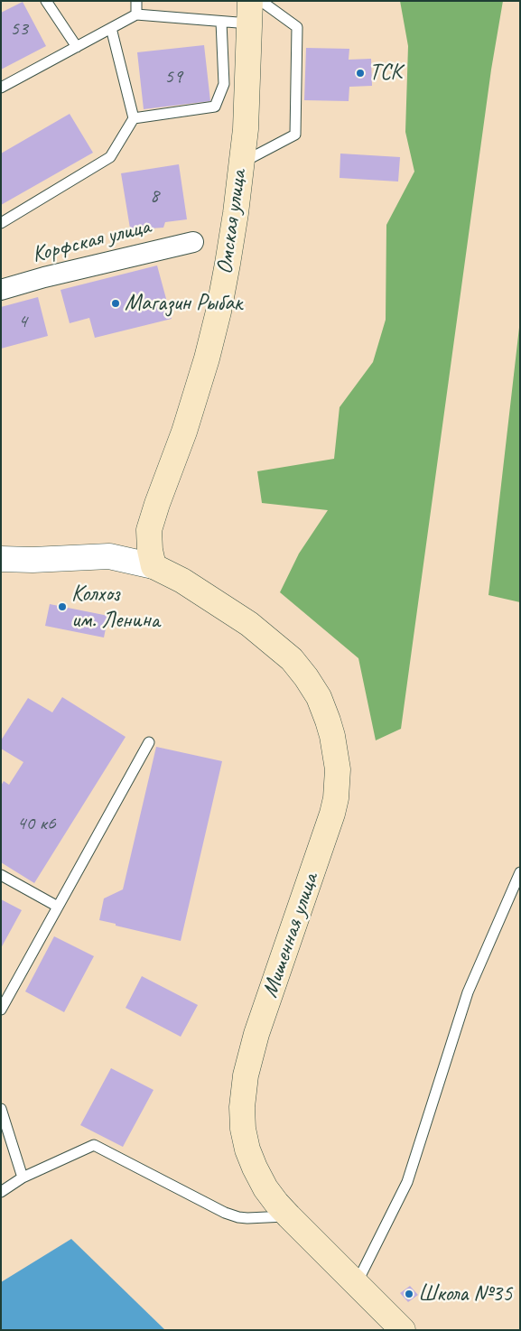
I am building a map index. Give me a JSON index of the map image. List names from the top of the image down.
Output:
{
  "streets": {
    "main road": ["Омская улица", "Мишенная улица"],
    "street": ["Корфская улица"]
  },
  "crossings": [
    ["Омская улица", "Мишенная улица"]
  ],
  "places": [
    "TCK",
    "Магазин Рыбак",
    "Колхоз им. Ленина",
    "Школа №35"
  ],
  "house_numbers": [
    "53",
    "59",
    "8",
    "4",
    "40 к6"
  ]
}
